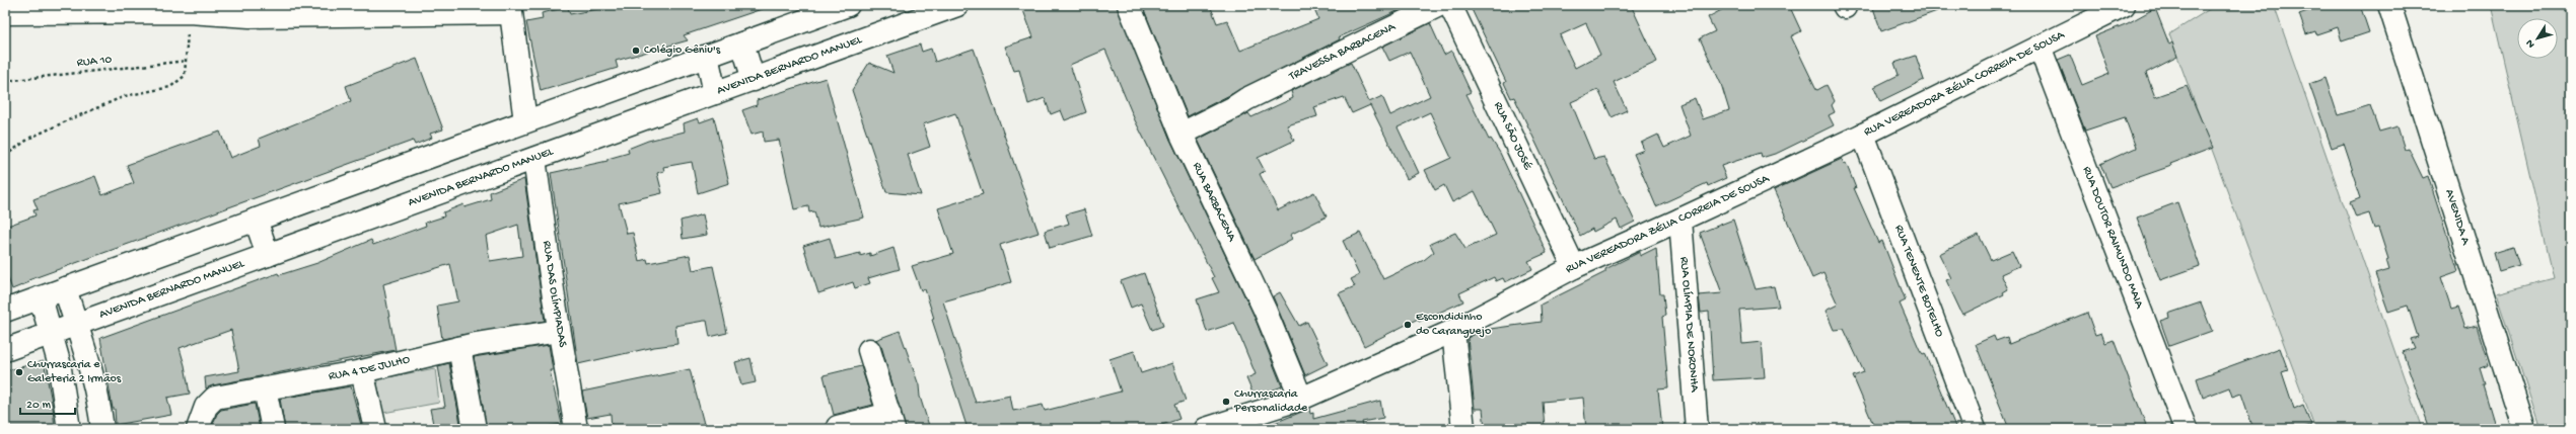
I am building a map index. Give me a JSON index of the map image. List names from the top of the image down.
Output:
{
  "streets": {
    "street": [
      "TRAVESSA BARBACENA",
      "AVENIDA BERNARDO MANUEL",
      "RUA VEREADORA ZÉLIA CORREIA DE SOUSA",
      "RUA SÃO JOSÉ",
      "RUA BARBACENA",
      "AVENIDA A",
      "RUA DOUTOR RAIMUNDO MAIA",
      "RUA TENENTE BOTELHO",
      "RUA DAS OLÍMPIADAS",
      "RUA OLÍMPIA DE NORONHA",
      "RUA 4 DE JULHO"
    ],
    "path": ["RUA 10"]
  },
  "crossings": [
    ["TRAVESSA BARBACENA", "RUA BARBACENA"],
    ["AVENIDA BERNARDO MANUEL", "RUA DAS OLÍMPIADAS"],
    ["RUA VEREADORA ZÉLIA CORREIA DE SOUSA", "RUA SÃO JOSÉ"],
    ["RUA VEREADORA ZÉLIA CORREIA DE SOUSA", "RUA BARBACENA"],
    ["RUA VEREADORA ZÉLIA CORREIA DE SOUSA", "RUA DOUTOR RAIMUNDO MAIA"],
    ["RUA VEREADORA ZÉLIA CORREIA DE SOUSA", "RUA TENENTE BOTELHO"],
    ["RUA VEREADORA ZÉLIA CORREIA DE SOUSA", "RUA OLÍMPIA DE NORONHA"],
    ["RUA DAS OLÍMPIADAS", "RUA 4 DE JULHO"]
  ],
  "places": [
    "Colégio Gêniu's",
    "Escondidinho do Caranguejo",
    "Churrascaria e Galeteria 2 Irmãos",
    "Churrascaria Personalidade"
  ],
  "scale_bar": "20 m",
  "north": "bottom left"
}
